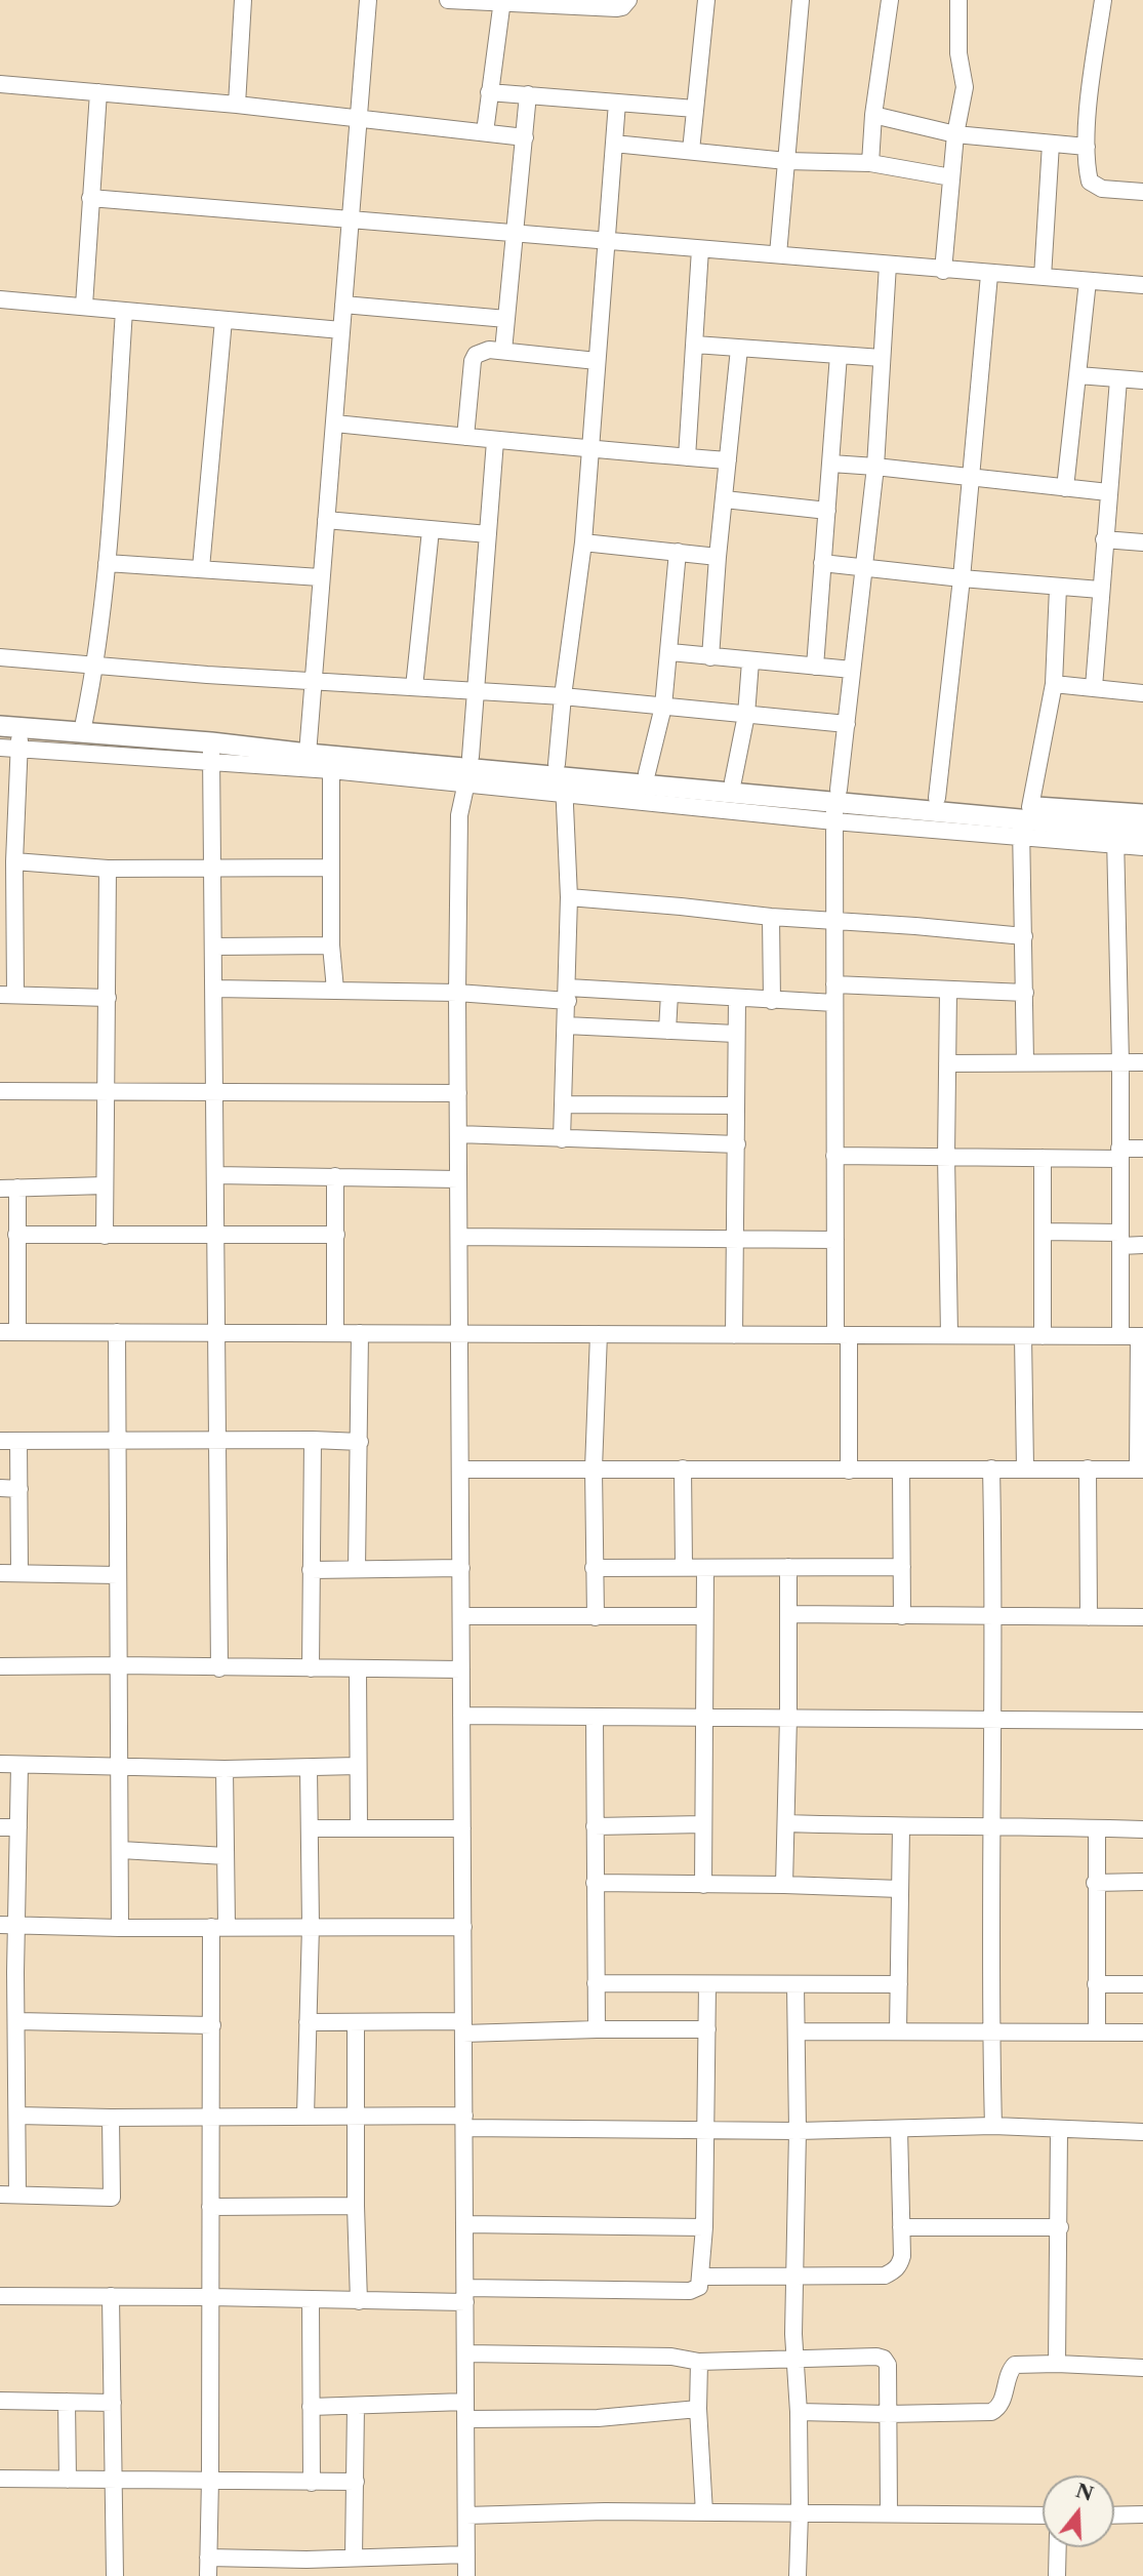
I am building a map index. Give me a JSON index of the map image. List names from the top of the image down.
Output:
{
  "north": "top"
}
